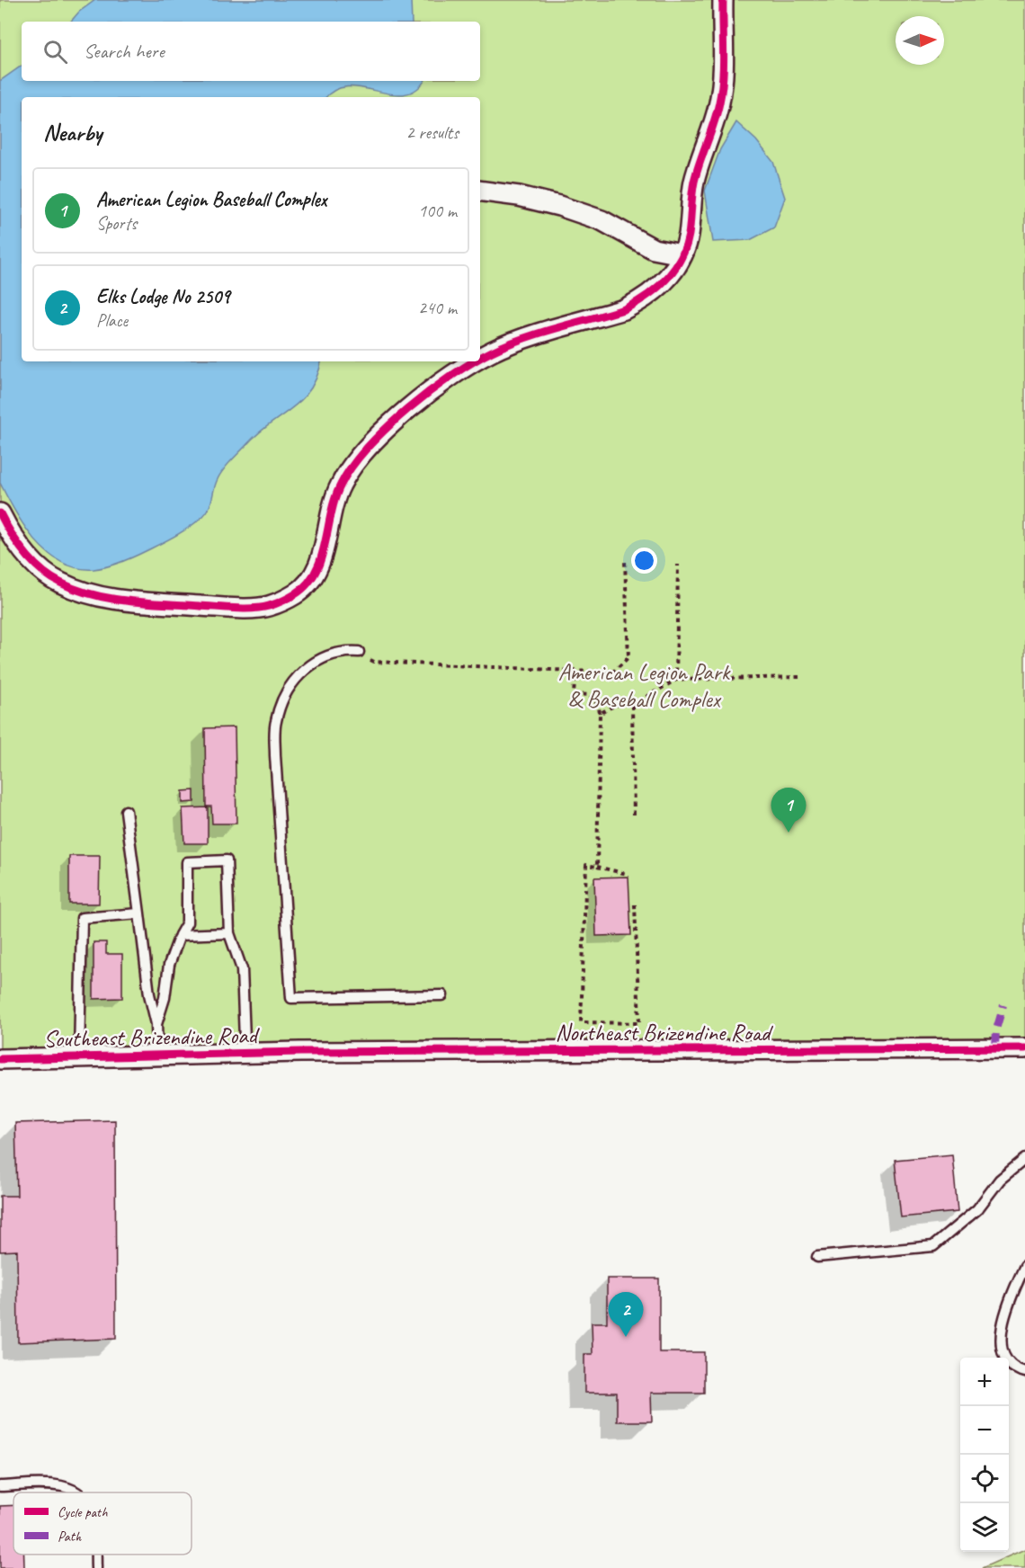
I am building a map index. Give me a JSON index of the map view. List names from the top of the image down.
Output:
{
  "streets": {
    "street": ["Northeast Brizendine Road", "Southeast Brizendine Road"]
  },
  "crossings": [
    ["Northeast Brizendine Road", "Southeast Brizendine Road"]
  ],
  "parks": ["American Legion Park & Baseball Complex"],
  "legend": ["Cycle path", "Path"],
  "north": "right",
  "page": {
    "search": "Search here",
    "heading": ["Nearby", "2 results"],
    "list": [
      {
        "mark": "1",
        "name": "American Legion Baseball Complex",
        "note": "Sports",
        "value": "100 m"
      },
      {
        "mark": "2",
        "name": "Elks Lodge No 2509",
        "note": "Place",
        "value": "240 m"
      }
    ],
    "pins": ["1", "2"],
    "map_buttons": ["+", "−"]
  }
}
